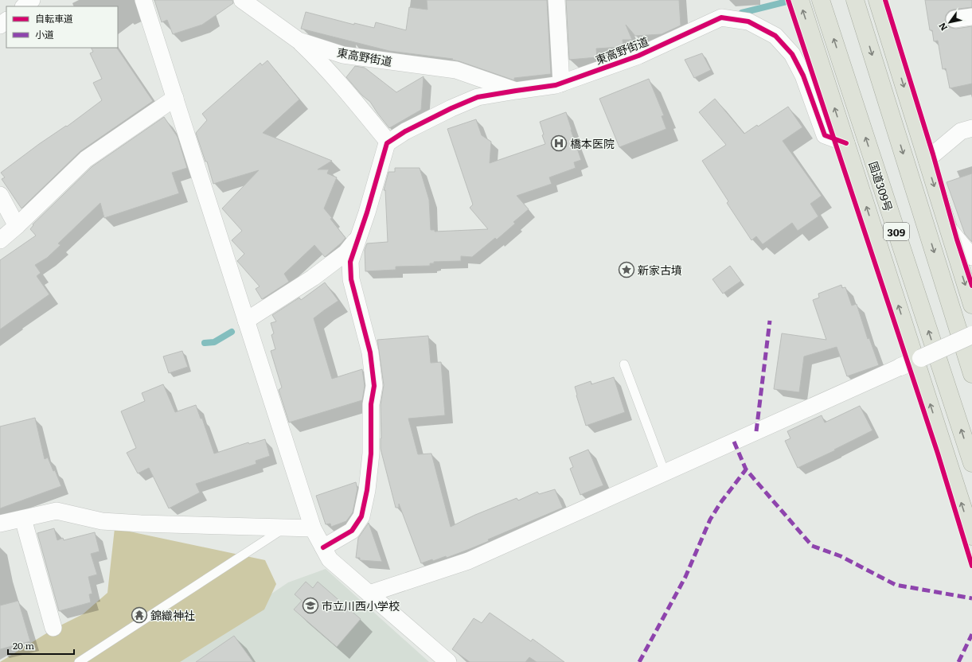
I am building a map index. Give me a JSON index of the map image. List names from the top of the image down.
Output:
{
  "streets": {
    "highway": ["国道309号", "309"],
    "street": ["東高野街道"]
  },
  "crossings": [
    ["東高野街道", "309"]
  ],
  "places": {
    "hospital": ["橋本医院"],
    "place": ["新家古墳"],
    "school or university": ["市立川西小学校"],
    "temple": ["錦織神社"]
  },
  "legend": ["自転車道", "小道"],
  "scale_bar": "20 m",
  "north": "bottom left"
}
